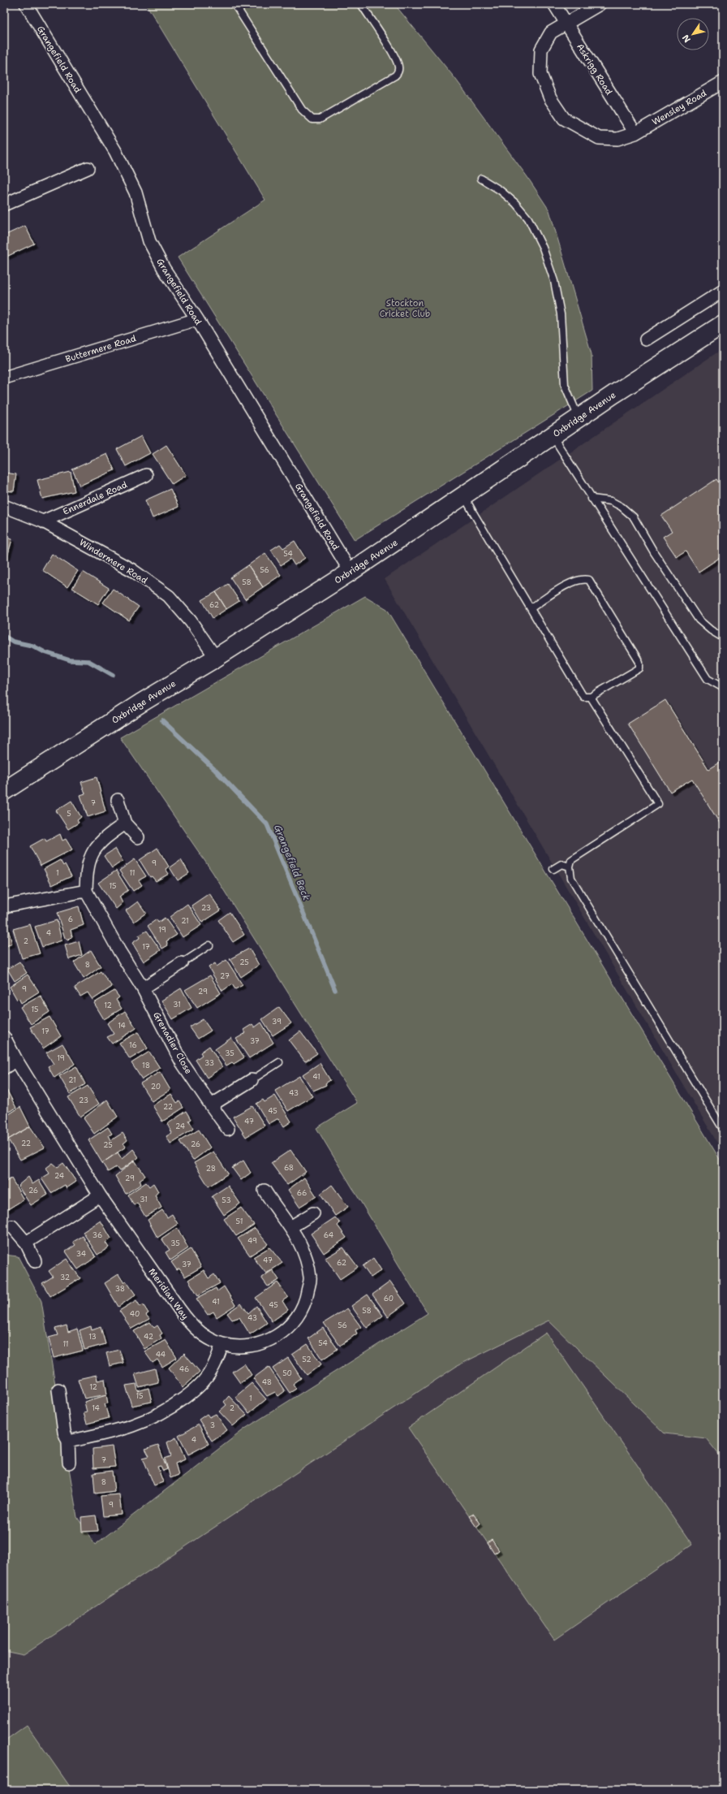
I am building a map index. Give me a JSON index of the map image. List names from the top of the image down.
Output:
{
  "streets": {
    "main road": ["Oxbridge Avenue"],
    "street": [
      "Grangefield Road",
      "Askrigg Road",
      "Wensley Road",
      "Buttermere Road",
      "Ennerdale Road",
      "Windermere Road",
      "Grenadier Close",
      "Meridian Way"
    ]
  },
  "crossings": [
    ["Grangefield Road", "Buttermere Road"],
    ["Grangefield Road", "Oxbridge Avenue"],
    ["Askrigg Road", "Wensley Road"],
    ["Oxbridge Avenue", "Windermere Road"],
    ["Ennerdale Road", "Windermere Road"]
  ],
  "water": ["Grangefield Beck"],
  "parks": ["Stockton Cricket Club"],
  "house_numbers": [
    "54",
    "56",
    "58",
    "62",
    "7",
    "5",
    "9",
    "1",
    "11",
    "15",
    "23",
    "6",
    "21",
    "19",
    "4",
    "2",
    "17",
    "25",
    "8",
    "27",
    "9",
    "29",
    "31",
    "12",
    "15",
    "39",
    "14",
    "17",
    "37",
    "16",
    "35",
    "19",
    "33",
    "18",
    "41",
    "21",
    "20",
    "43",
    "23",
    "22",
    "45",
    "47",
    "24",
    "22",
    "26",
    "25",
    "68",
    "28",
    "24",
    "29",
    "26",
    "66",
    "31",
    "53",
    "51",
    "36",
    "64",
    "49",
    "35",
    "34",
    "47",
    "62",
    "37",
    "32",
    "38",
    "60",
    "41",
    "45",
    "58",
    "40",
    "43",
    "56",
    "13",
    "42",
    "54",
    "11",
    "44",
    "52",
    "46",
    "50",
    "48",
    "12",
    "15",
    "1",
    "14",
    "2",
    "3",
    "4",
    "7",
    "8",
    "9"
  ],
  "north": "bottom left"
}
